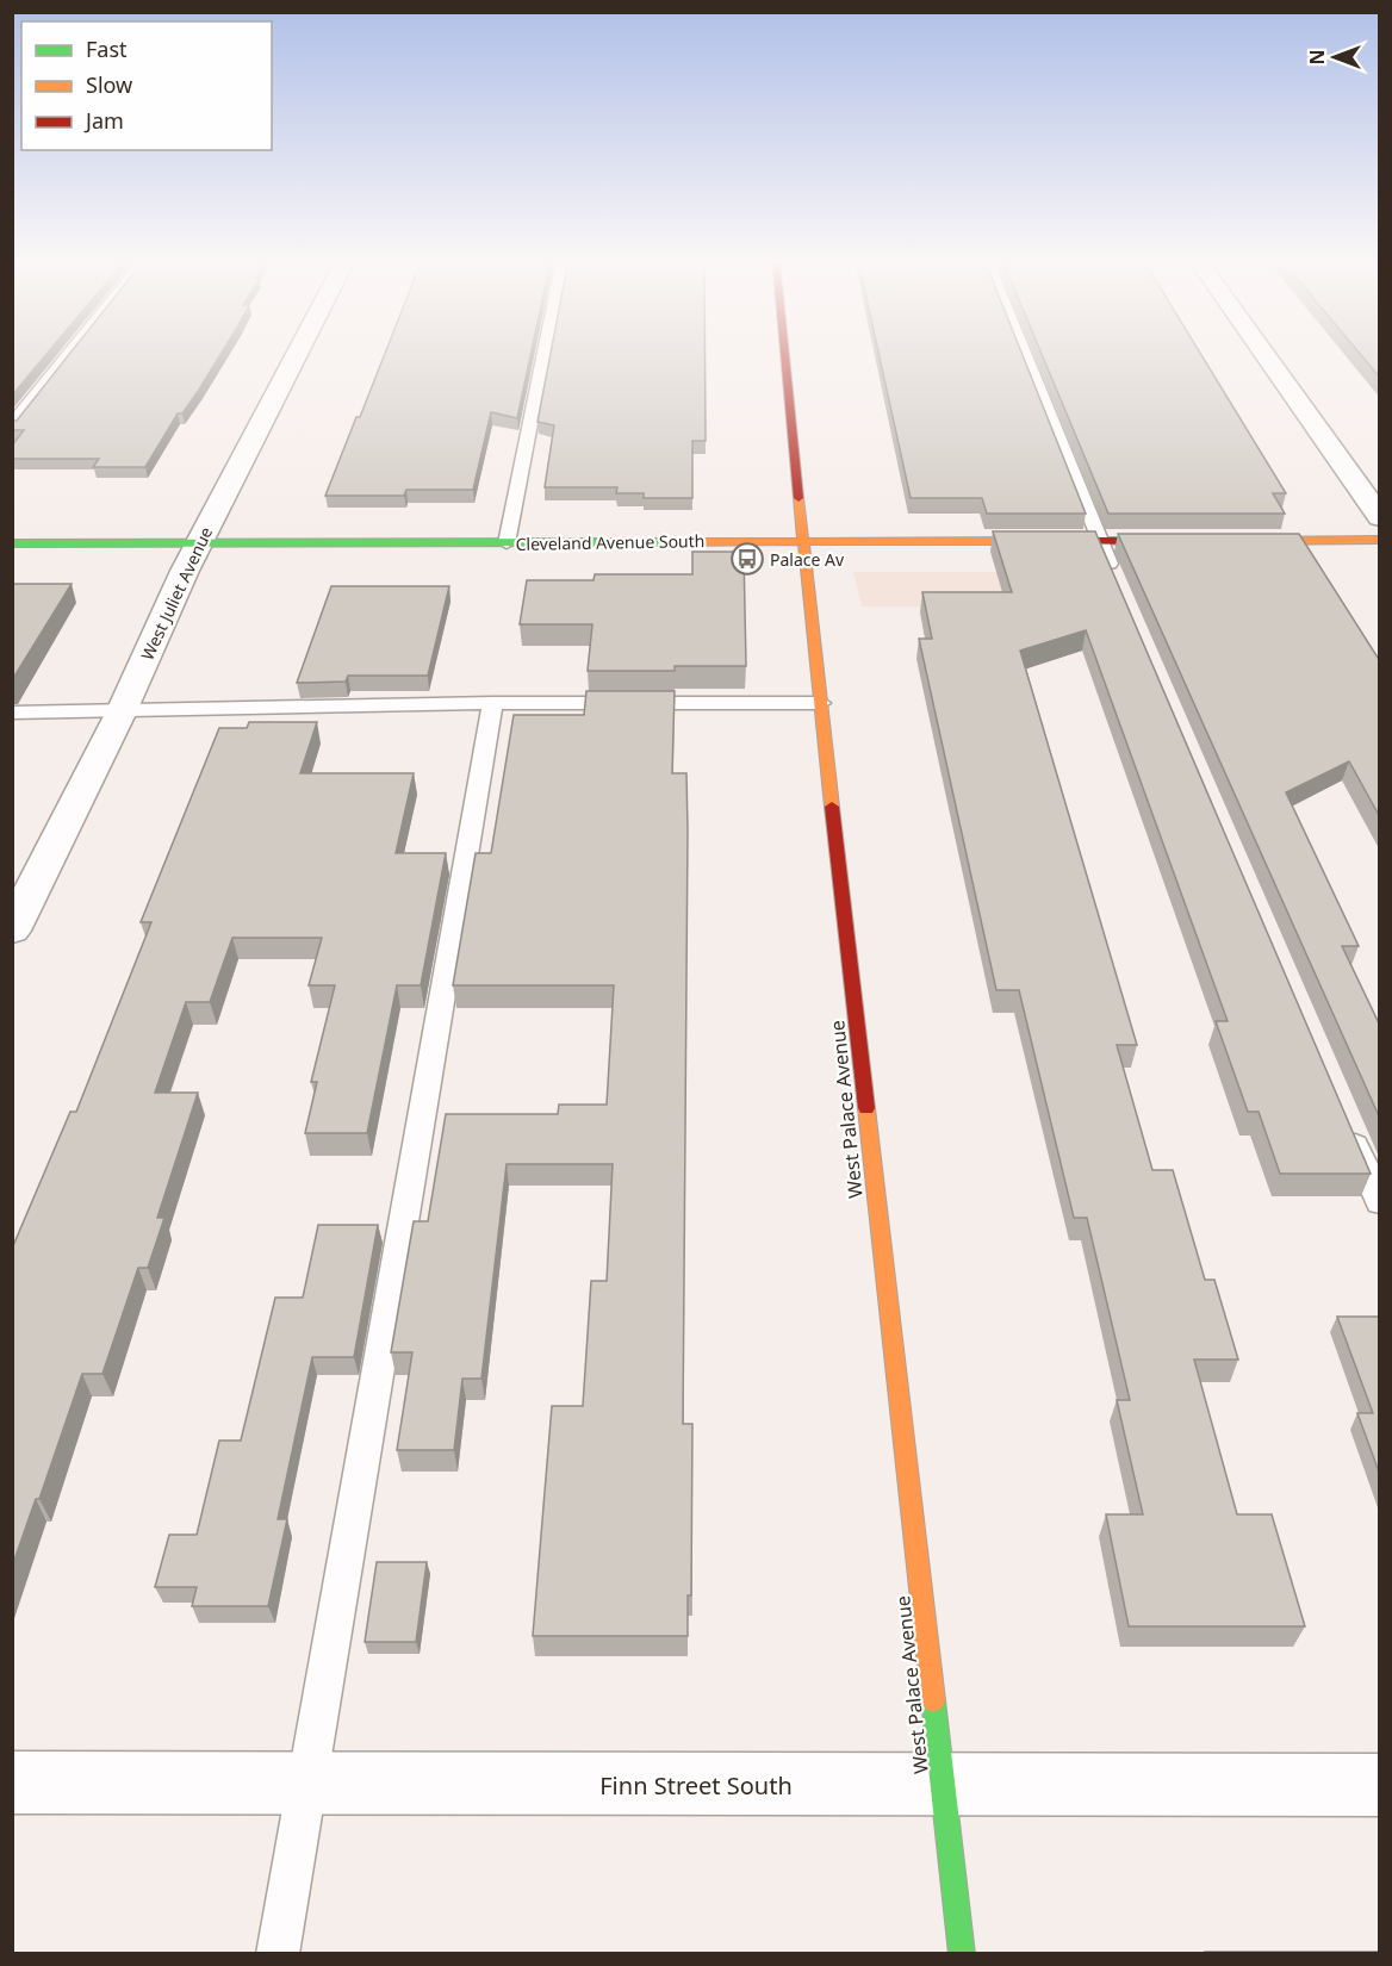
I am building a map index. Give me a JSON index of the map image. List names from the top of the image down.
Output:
{
  "streets": {
    "street": [
      "Cleveland Avenue South",
      "West Juliet Avenue",
      "West Palace Avenue",
      "Finn Street South"
    ]
  },
  "crossings": [
    ["Cleveland Avenue South", "West Juliet Avenue"],
    ["Cleveland Avenue South", "West Palace Avenue"],
    ["West Palace Avenue", "Finn Street South"]
  ],
  "places": {
    "bus stop": ["Palace Av"]
  },
  "legend": ["Fast", "Slow", "Jam"],
  "north": "left"
}
